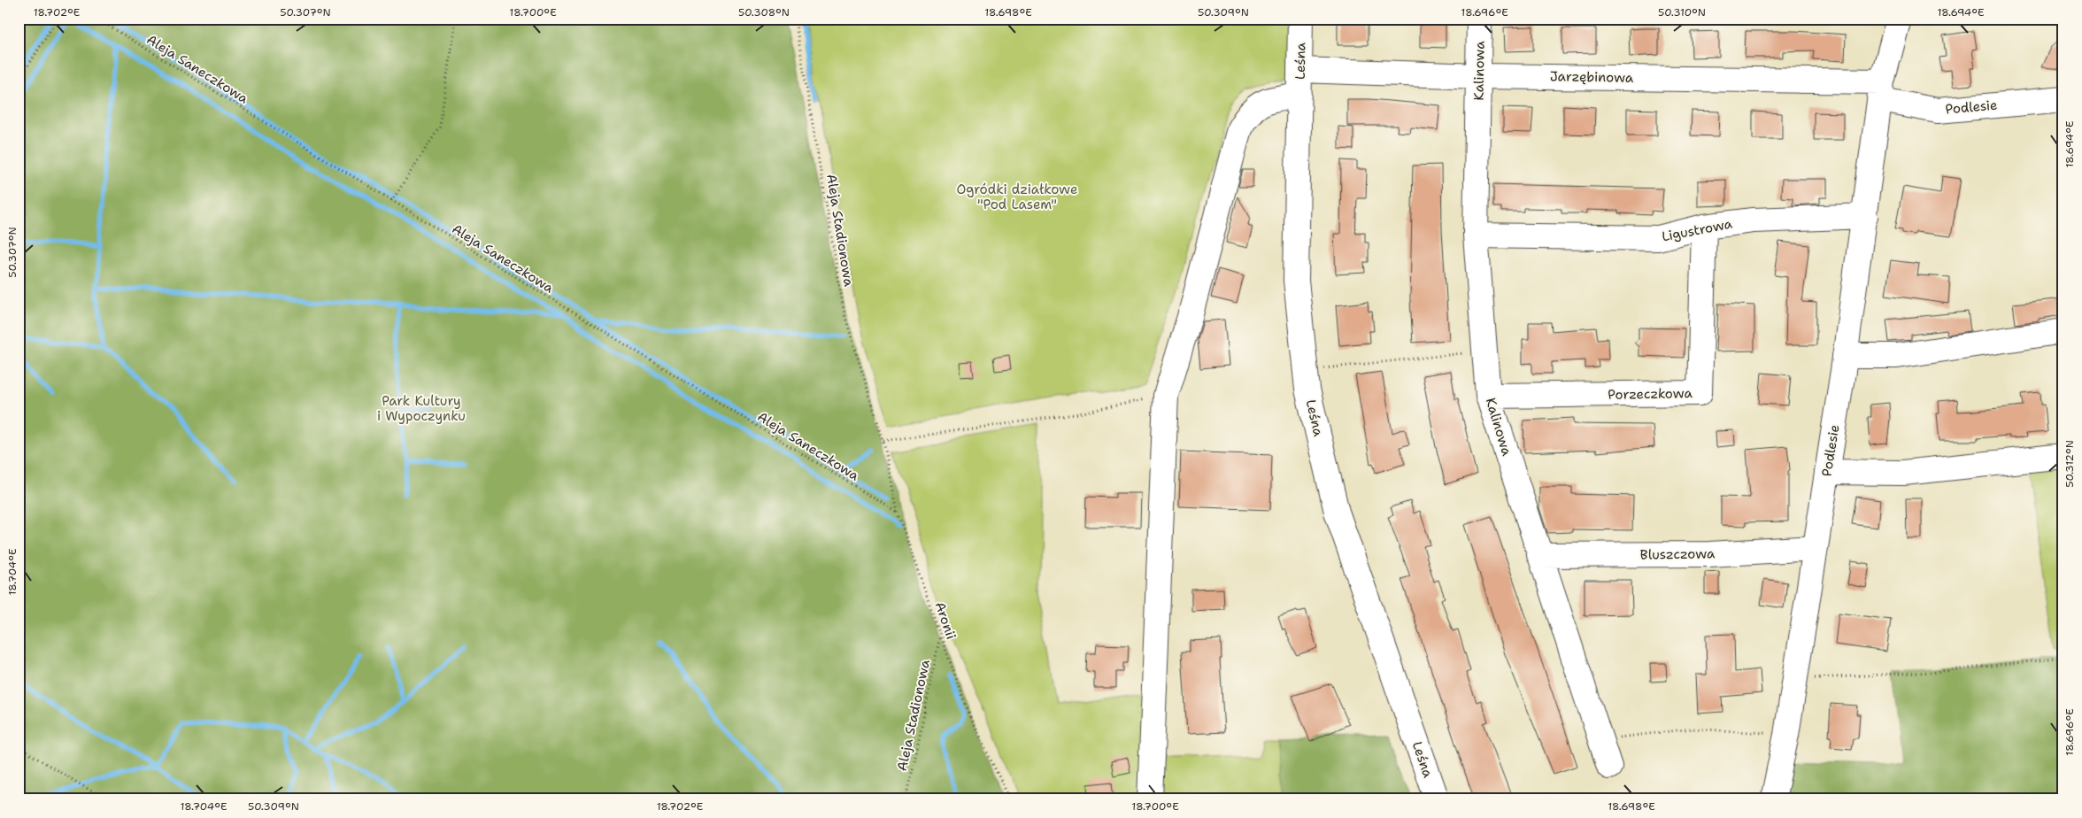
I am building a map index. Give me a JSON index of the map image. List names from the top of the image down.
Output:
{
  "streets": {
    "street": [
      "Leśna",
      "Kalinowa",
      "Jarzębinowa",
      "Podlesie",
      "Ligustrowa",
      "Porzeczkowa",
      "Bluszczowa"
    ],
    "path": ["Aleja Saneczkowa", "Aleja Stadionowa", "Aronii"]
  },
  "crossings": [
    ["Leśna", "Jarzębinowa"],
    ["Aleja Saneczkowa", "Aronii"],
    ["Kalinowa", "Jarzębinowa"],
    ["Kalinowa", "Ligustrowa"],
    ["Kalinowa", "Porzeczkowa"],
    ["Kalinowa", "Bluszczowa"],
    ["Jarzębinowa", "Podlesie"],
    ["Podlesie", "Ligustrowa"],
    ["Podlesie", "Bluszczowa"],
    ["Aleja Stadionowa", "Aronii"],
    ["Ligustrowa", "Porzeczkowa"]
  ],
  "parks": ["Ogródki działkowe \"Pod Lasem\"", "Park Kultury i Wypoczynku"],
  "coordinates": [
    "18.702°E",
    "50.307°N",
    "18.700°E",
    "50.308°N",
    "18.698°E",
    "50.309°N",
    "18.696°E",
    "50.310°N",
    "18.694°E",
    "50.312°N",
    "18.704°E"
  ]
}
